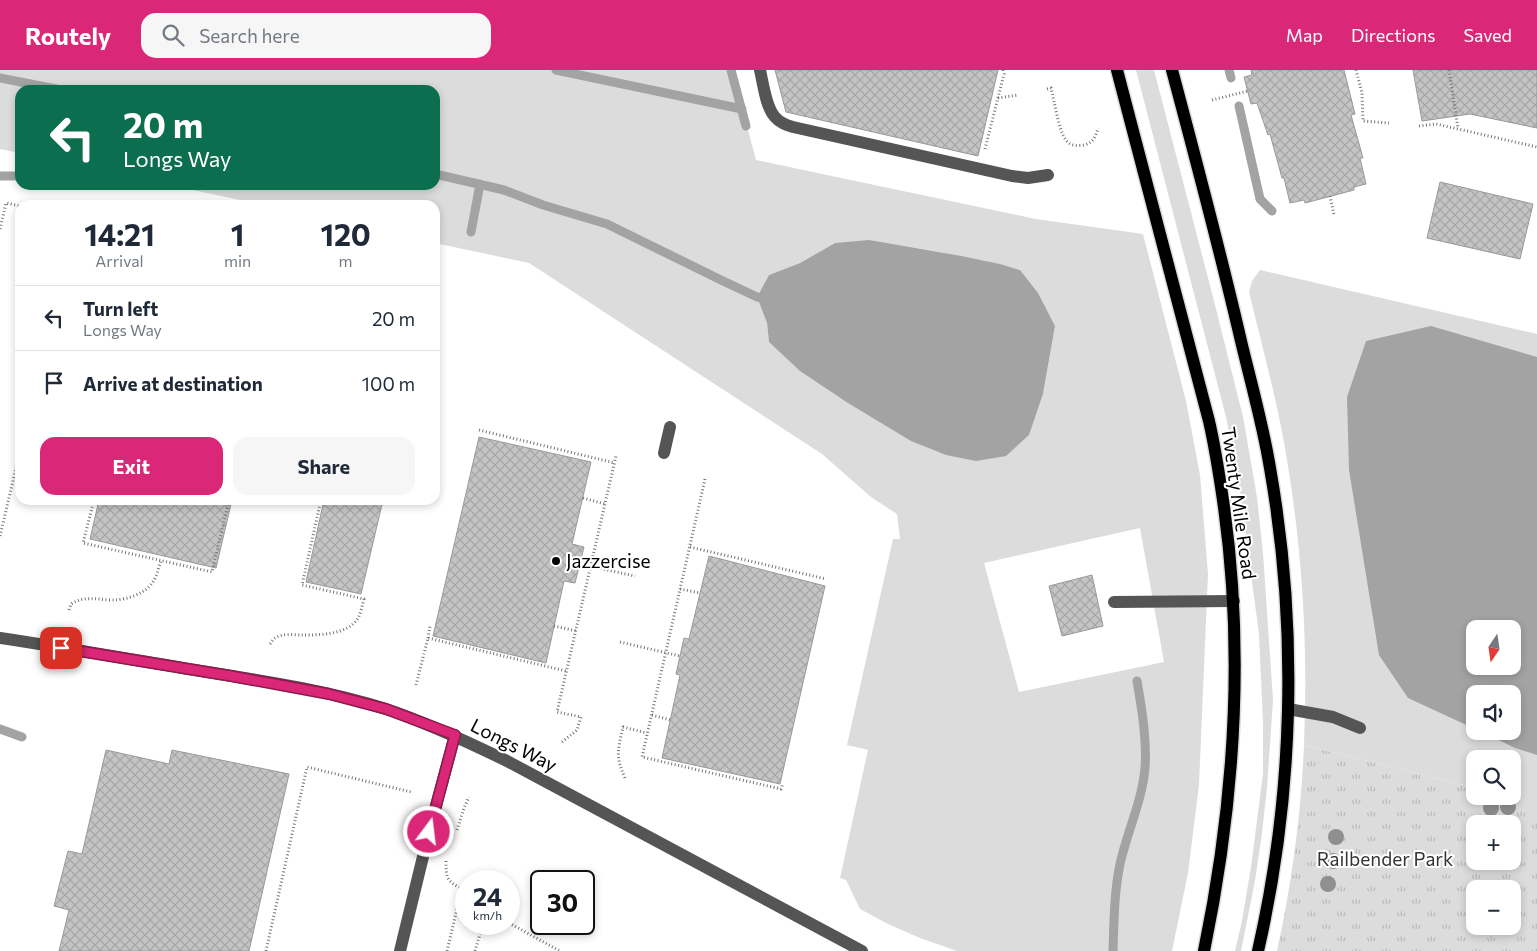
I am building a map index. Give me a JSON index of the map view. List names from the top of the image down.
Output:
{
  "streets": {
    "main road": ["Twenty Mile Road"],
    "street": ["Longs Way"]
  },
  "parks": ["Railbender Park"],
  "places": ["Jazzercise"],
  "north": "bottom",
  "page": {
    "header": "Routely",
    "search": "Search here",
    "nav": ["Map", "Directions", "Saved"],
    "turn": ["20 m", "Longs Way"],
    "eta": [
      "14:21",
      "Arrival",
      "1",
      "min",
      "120",
      "m"
    ],
    "list": [
      {
        "name": "Turn left",
        "note": "Longs Way",
        "value": "20 m"
      },
      {
        "name": "Arrive at destination",
        "value": "100 m"
      }
    ],
    "buttons": ["Exit", "Share"],
    "map_buttons": ["+", "−"],
    "speed": "24 km/h",
    "limit": "30"
  }
}
